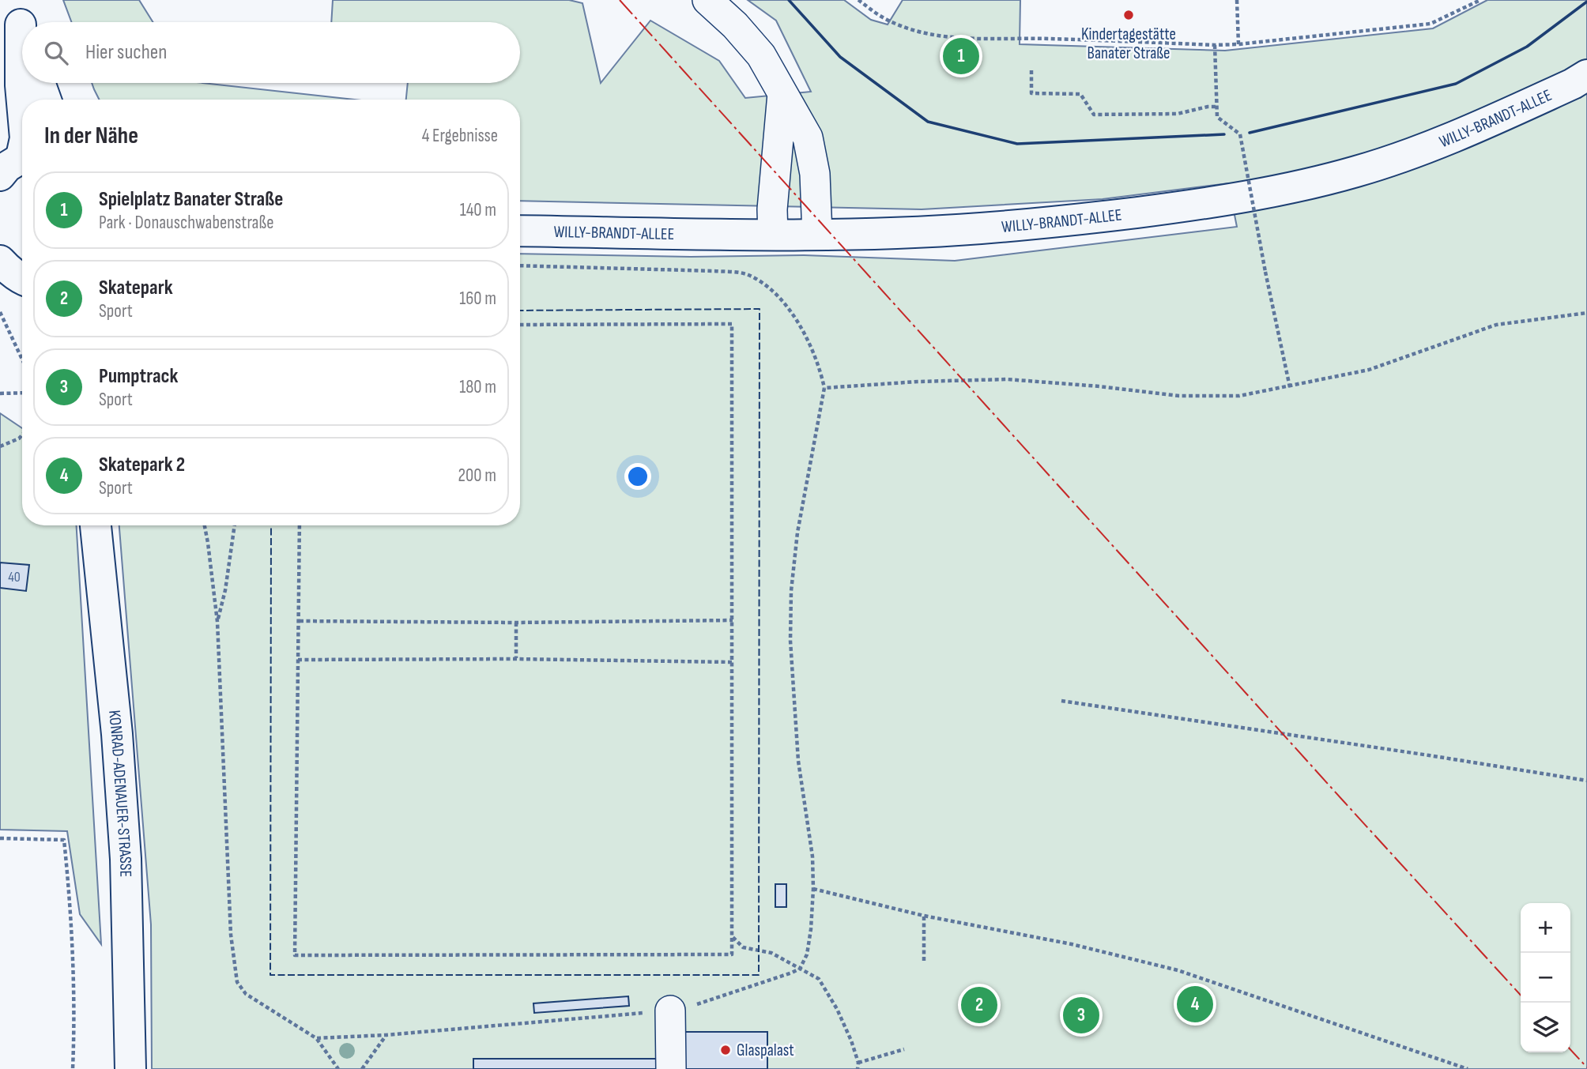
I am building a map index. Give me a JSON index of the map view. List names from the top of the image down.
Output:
{
  "streets": {
    "main road": ["WILLY-BRANDT-ALLEE", "KONRAD-ADENAUER-STRASSE"]
  },
  "places": ["Kindertagestätte Banater Straße", "Glaspalast"],
  "house_numbers": ["40"],
  "page": {
    "search": "Hier suchen",
    "pins": [
      "1",
      "4",
      "2",
      "3"
    ],
    "heading": ["In der Nähe", "4 Ergebnisse"],
    "list": [
      {
        "mark": "1",
        "name": "Spielplatz Banater Straße",
        "note": "Park · Donauschwabenstraße",
        "value": "140 m"
      },
      {
        "mark": "2",
        "name": "Skatepark",
        "note": "Sport",
        "value": "160 m"
      },
      {
        "mark": "3",
        "name": "Pumptrack",
        "note": "Sport",
        "value": "180 m"
      },
      {
        "mark": "4",
        "name": "Skatepark 2",
        "note": "Sport",
        "value": "200 m"
      }
    ],
    "map_buttons": ["+", "−"]
  }
}
